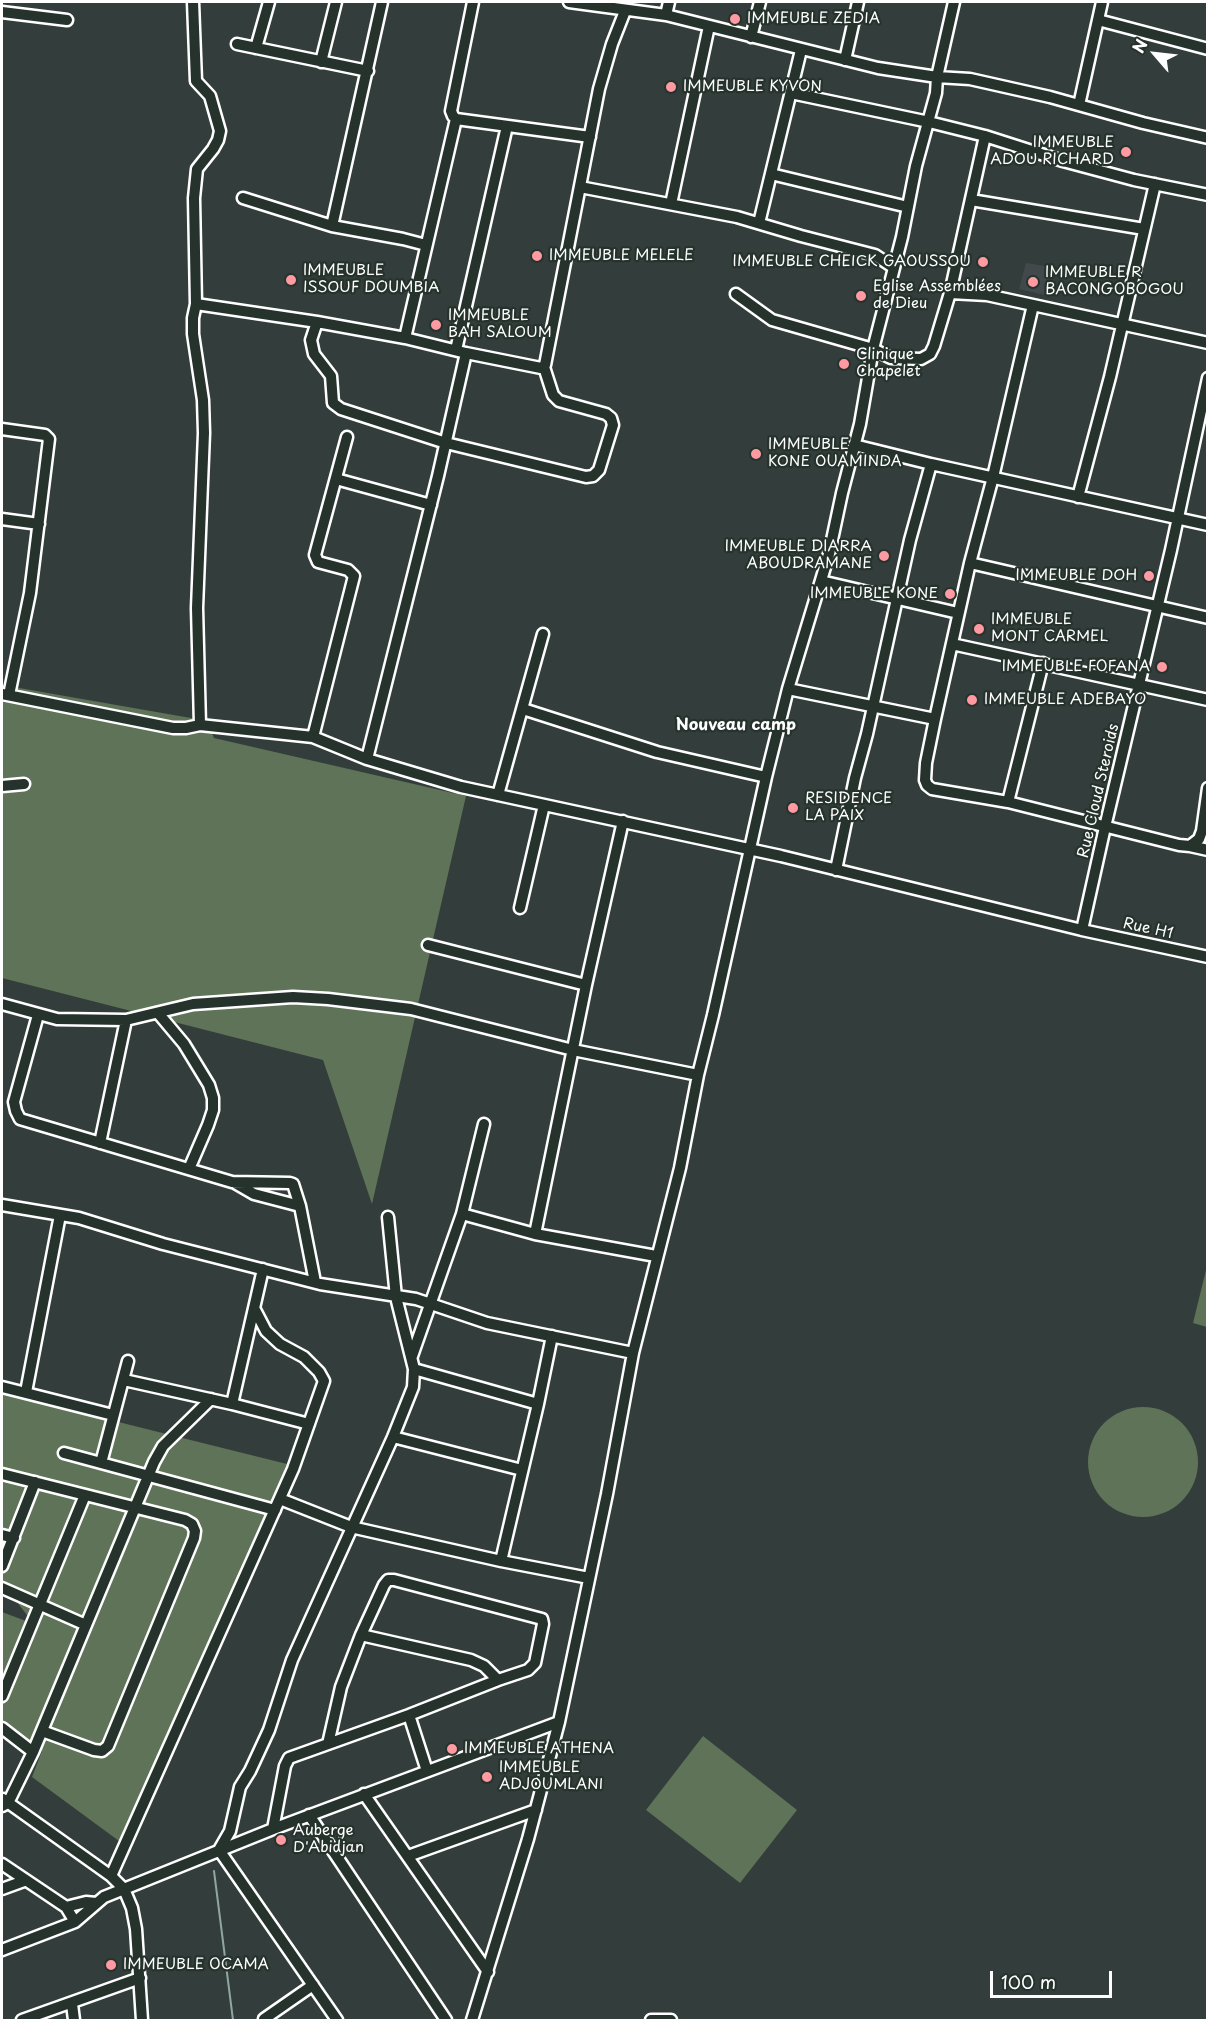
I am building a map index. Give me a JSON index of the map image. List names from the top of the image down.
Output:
{
  "streets": {
    "street": ["Rue Cloud Steroids", "Rue H1"]
  },
  "crossings": [
    ["Rue Cloud Steroids", "Rue H1"]
  ],
  "districts": ["Nouveau camp"],
  "places": [
    "IMMEUBLE ZEDIA",
    "IMMEUBLE KYVON",
    "IMMEUBLE ADOU RICHARD",
    "IMMEUBLE MELELE",
    "IMMEUBLE CHEICK GAOUSSOU",
    "IMMEUBLE ISSOUF DOUMBIA",
    "IMMEUBLE R BACONGOBOGOU",
    "Eglise Assemblées de Dieu",
    "IMMEUBLE BAH SALOUM",
    "Clinique Chapelet",
    "IMMEUBLE KONE OUAMINDA",
    "IMMEUBLE DIARRA ABOUDRAMANE",
    "IMMEUBLE DOH",
    "IMMEUBLE KONE",
    "IMMEUBLE MONT CARMEL",
    "IMMEUBLE FOFANA",
    "IMMEUBLE ADEBAYO",
    "RESIDENCE LA PAIX",
    "IMMEUBLE ATHENA",
    "IMMEUBLE ADJOUMLANI",
    "Auberge D'Abidjan",
    "IMMEUBLE OCAMA"
  ],
  "scale_bar": "100 m",
  "north": "top left"
}
